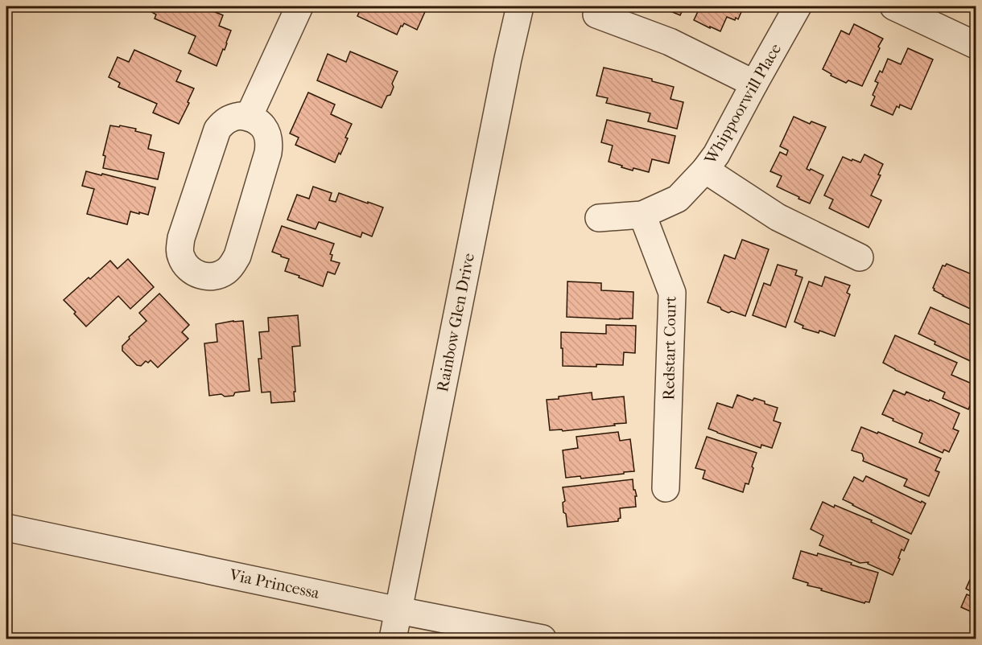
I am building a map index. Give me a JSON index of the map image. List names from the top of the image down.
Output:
{
  "streets": {
    "street": [
      "Whippoorwill Place",
      "Rainbow Glen Drive",
      "Redstart Court",
      "Via Princessa"
    ]
  },
  "crossings": [
    ["Whippoorwill Place", "Redstart Court"],
    ["Rainbow Glen Drive", "Via Princessa"]
  ]
}
